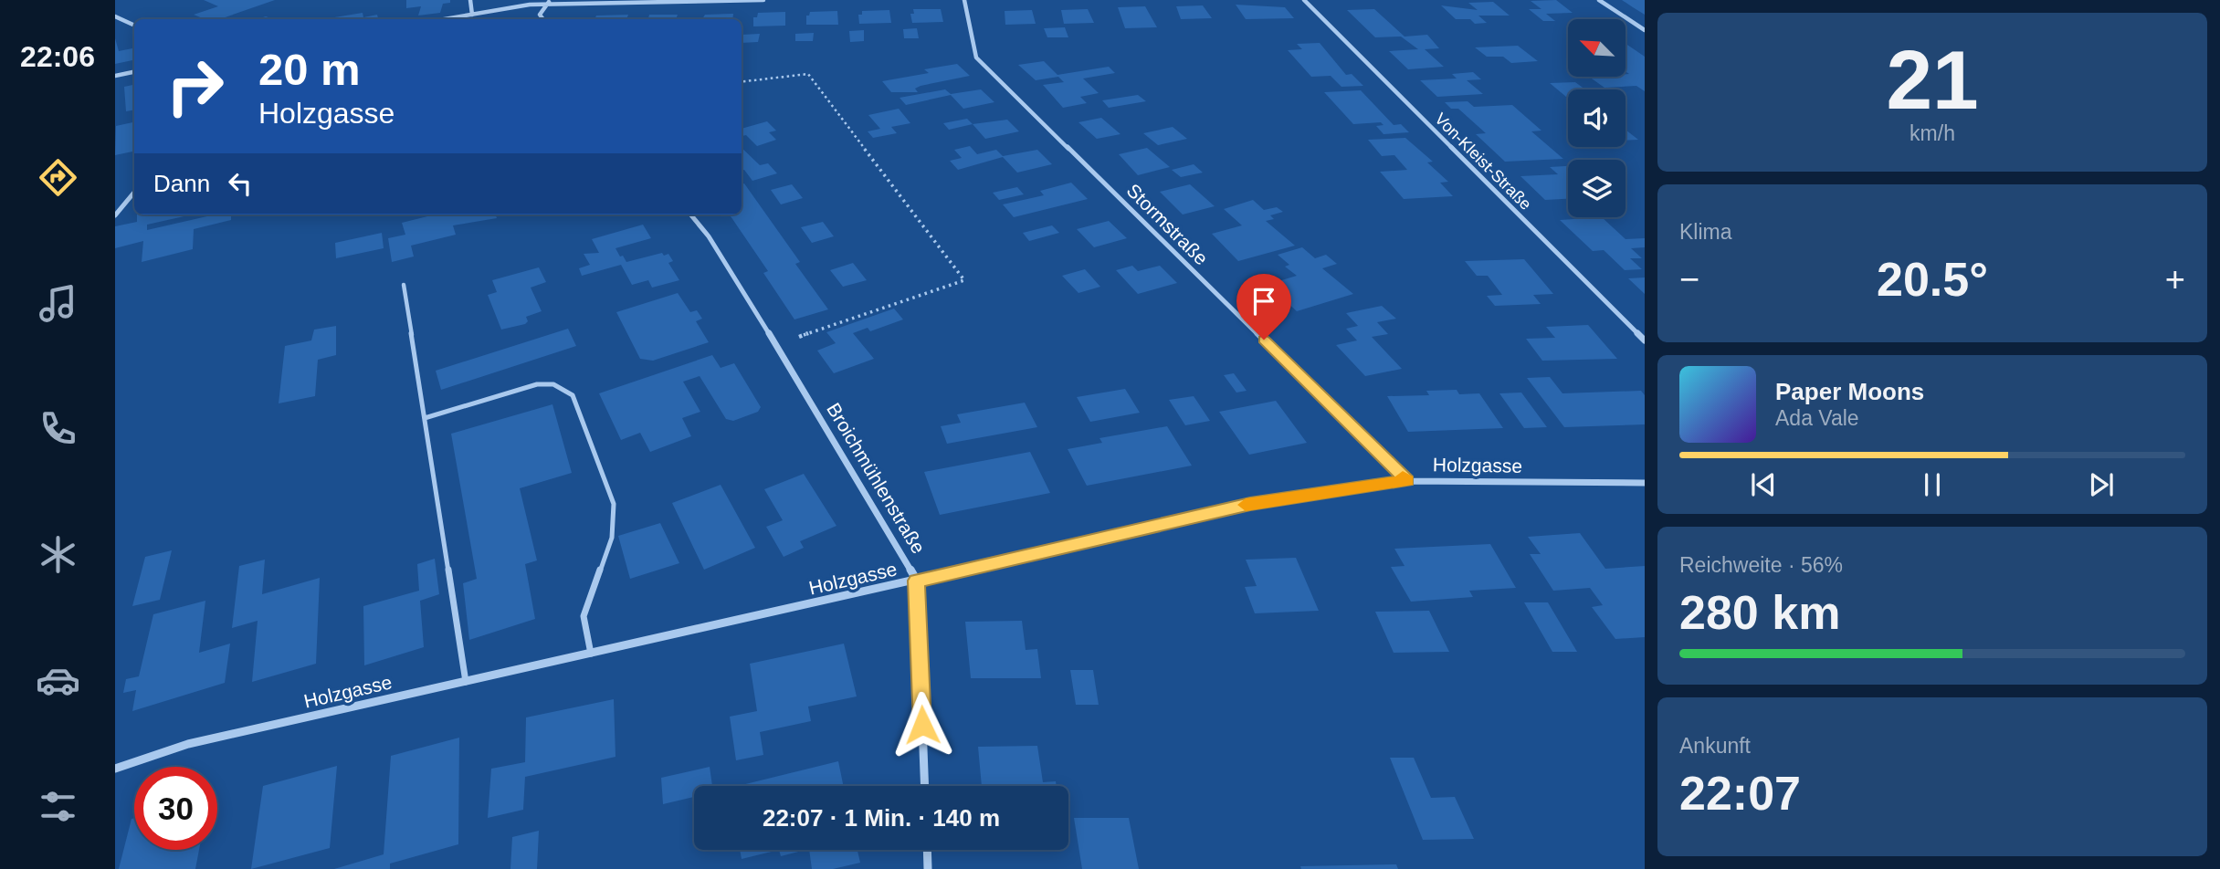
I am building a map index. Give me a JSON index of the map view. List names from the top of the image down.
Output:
{
  "streets": {
    "street": [
      "Von-Kleist-Straße",
      "Stormstraße",
      "Holzgasse",
      "Broichmühlenstraße"
    ]
  },
  "crossings": [
    ["Stormstraße", "Holzgasse"],
    ["Holzgasse", "Broichmühlenstraße"]
  ],
  "north": "top left",
  "page": {
    "tabs": "22:06",
    "tile": [
      ["21", "km/h"],
      "Klima",
      ["Reichweite · 56%", "280 km"],
      ["Ankunft", "22:07"]
    ],
    "turn": ["20 m", "Holzgasse"],
    "then": "Dann",
    "heat": ["−", "20.5°", "+"],
    "song": ["Paper Moons", "Ada Vale"],
    "limit": "30",
    "trip": "22:07 · 1 Min. · 140 m"
  }
}
